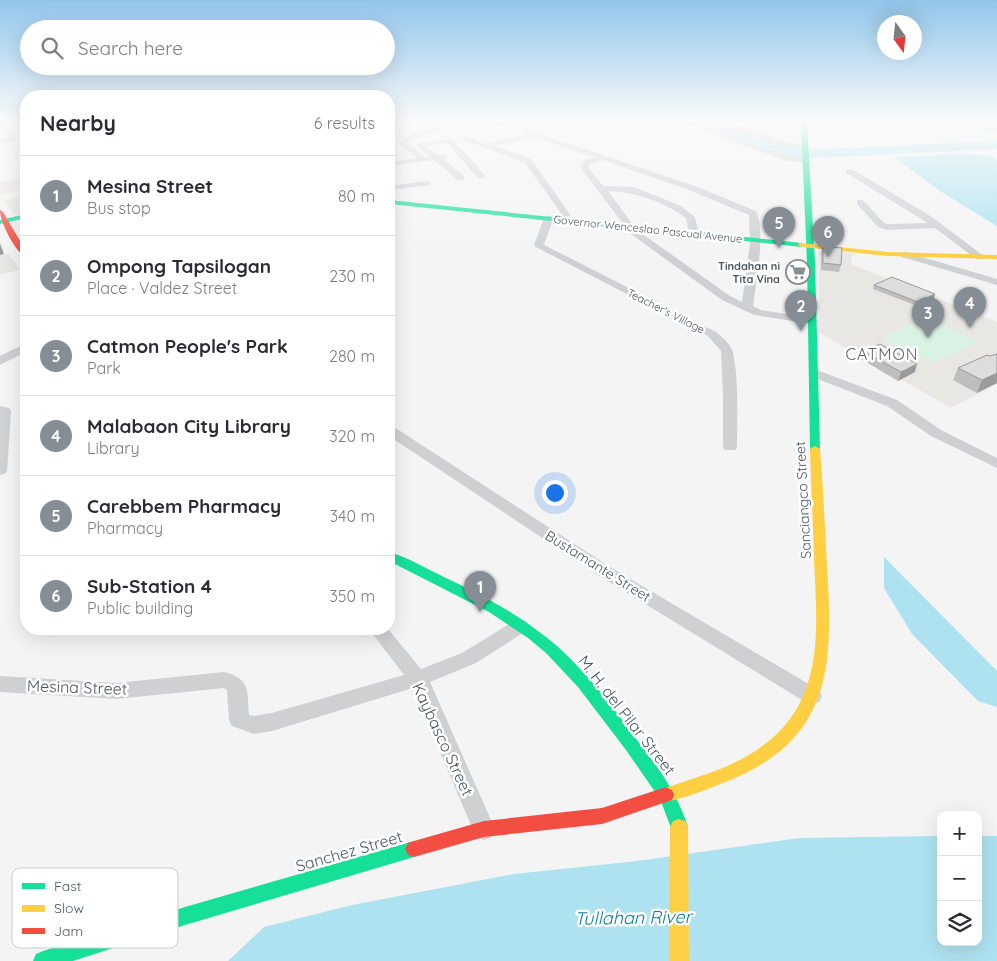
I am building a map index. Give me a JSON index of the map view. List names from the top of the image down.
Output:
{
  "streets": {
    "main road": [
      "Governor Wenceslao Pascual Avenue",
      "Sanciangco Street",
      "M. H. del Pilar Street",
      "Sanchez Street"
    ],
    "street": [
      "Teacher's Village",
      "Bustamante Street",
      "Mesina Street",
      "Kaybasco Street"
    ]
  },
  "crossings": [
    ["Governor Wenceslao Pascual Avenue", "Teacher's Village"],
    ["Governor Wenceslao Pascual Avenue", "Sanciangco Street"],
    ["Sanciangco Street", "Bustamante Street"],
    ["Sanciangco Street", "M. H. del Pilar Street"],
    ["Sanciangco Street", "Sanchez Street"],
    ["Mesina Street", "M. H. del Pilar Street"],
    ["Mesina Street", "Kaybasco Street"],
    ["M. H. del Pilar Street", "Sanchez Street"],
    ["Kaybasco Street", "Sanchez Street"]
  ],
  "districts": ["CATMON"],
  "water": ["Tullahan River"],
  "places": {
    "supermarket": ["Tindahan ni Tita Vina"]
  },
  "legend": ["Fast", "Slow", "Jam"],
  "north": "bottom",
  "page": {
    "search": "Search here",
    "heading": ["Nearby", "6 results"],
    "list": [
      {
        "mark": "1",
        "name": "Mesina Street",
        "note": "Bus stop",
        "value": "80 m"
      },
      {
        "mark": "2",
        "name": "Ompong Tapsilogan",
        "note": "Place · Valdez Street",
        "value": "230 m"
      },
      {
        "mark": "3",
        "name": "Catmon People's Park",
        "note": "Park",
        "value": "280 m"
      },
      {
        "mark": "4",
        "name": "Malabaon City Library",
        "note": "Library",
        "value": "320 m"
      },
      {
        "mark": "5",
        "name": "Carebbem Pharmacy",
        "note": "Pharmacy",
        "value": "340 m"
      },
      {
        "mark": "6",
        "name": "Sub-Station 4",
        "note": "Public building",
        "value": "350 m"
      }
    ],
    "pins": [
      "5",
      "6",
      "4",
      "2",
      "3",
      "1"
    ],
    "map_buttons": ["+", "−"]
  }
}
